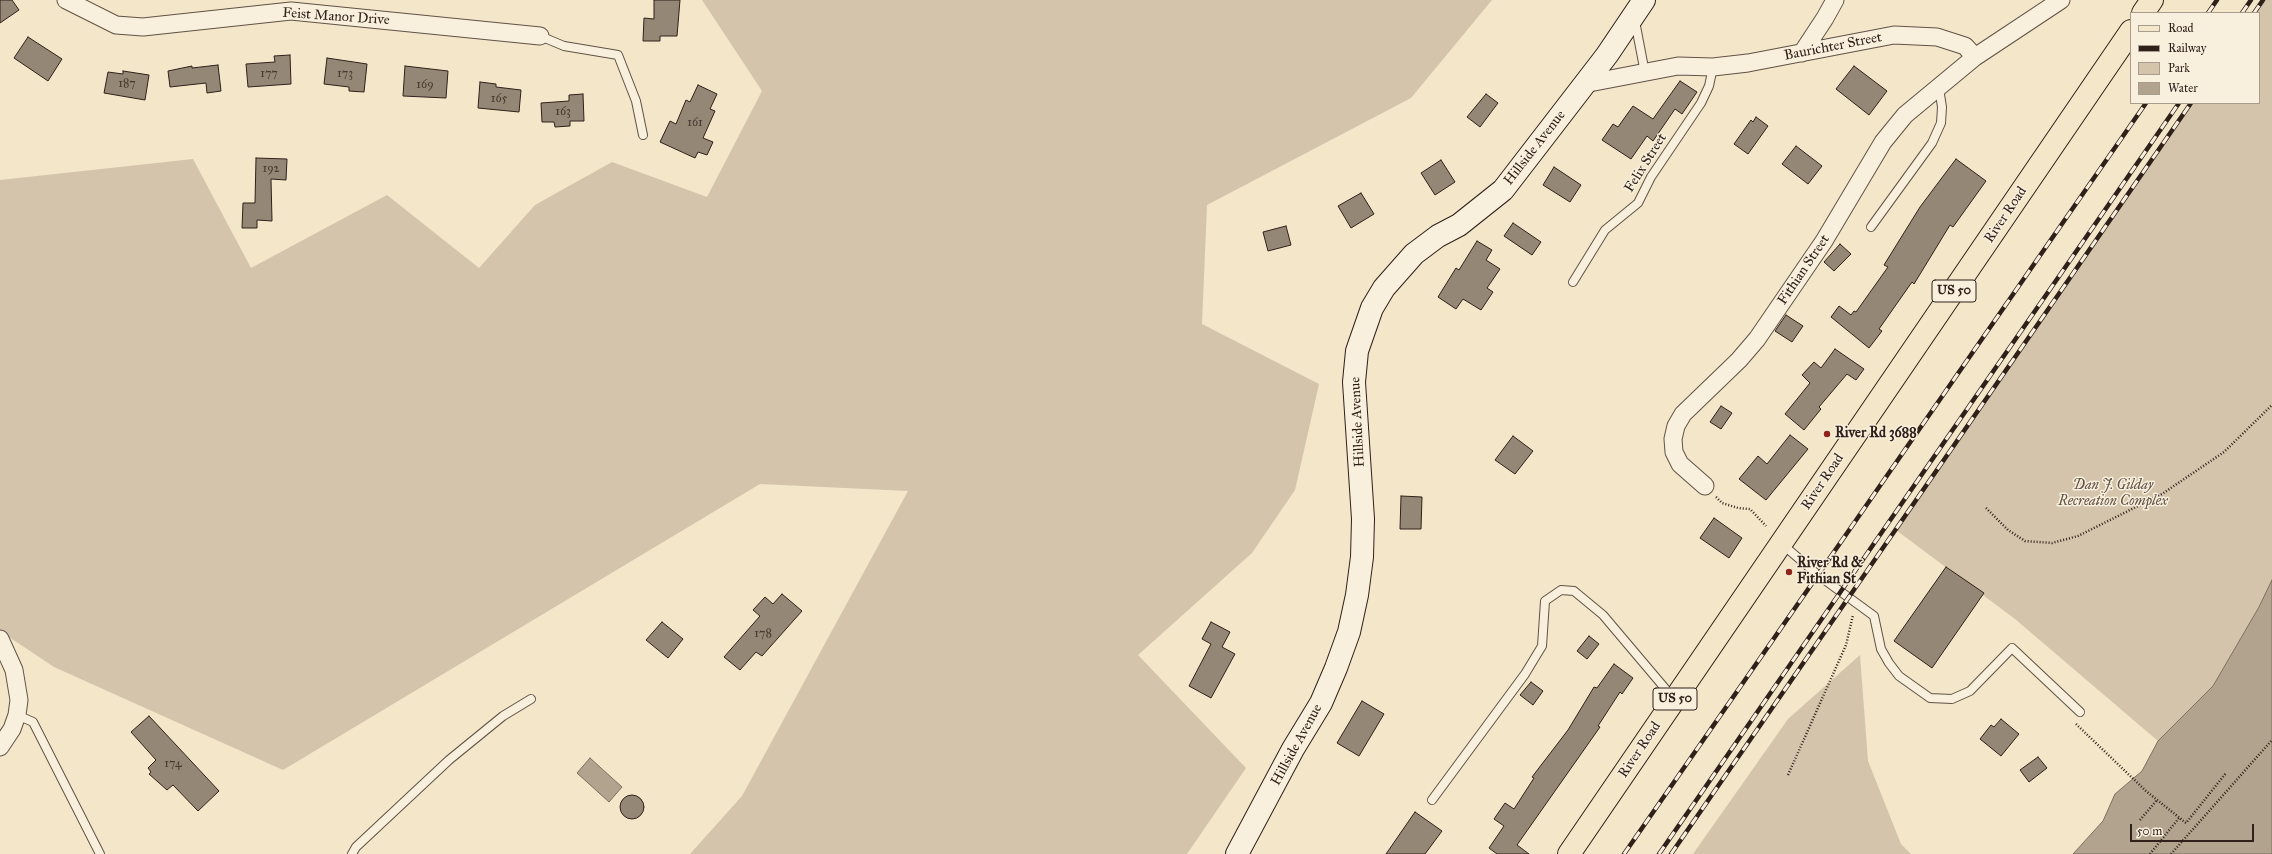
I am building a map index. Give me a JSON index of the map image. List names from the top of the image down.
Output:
{
  "streets": {
    "main road": ["River Road", "US 50"],
    "street": [
      "Feist Manor Drive",
      "Baurichter Street",
      "Hillside Avenue",
      "Fithian Street"
    ],
    "lane": ["Felix Street"]
  },
  "crossings": [
    ["Baurichter Street", "Hillside Avenue"],
    ["Baurichter Street", "Felix Street"],
    ["Baurichter Street", "Fithian Street"]
  ],
  "parks": ["Dan J. Gilday Recreation Complex"],
  "places": ["River Rd 3688", "River Rd & Fithian St"],
  "house_numbers": [
    "177",
    "173",
    "187",
    "169",
    "165",
    "163",
    "161",
    "192",
    "178",
    "174"
  ],
  "legend": [
    "Road",
    "Railway",
    "Park",
    "Water"
  ],
  "scale_bar": "50 m"
}
